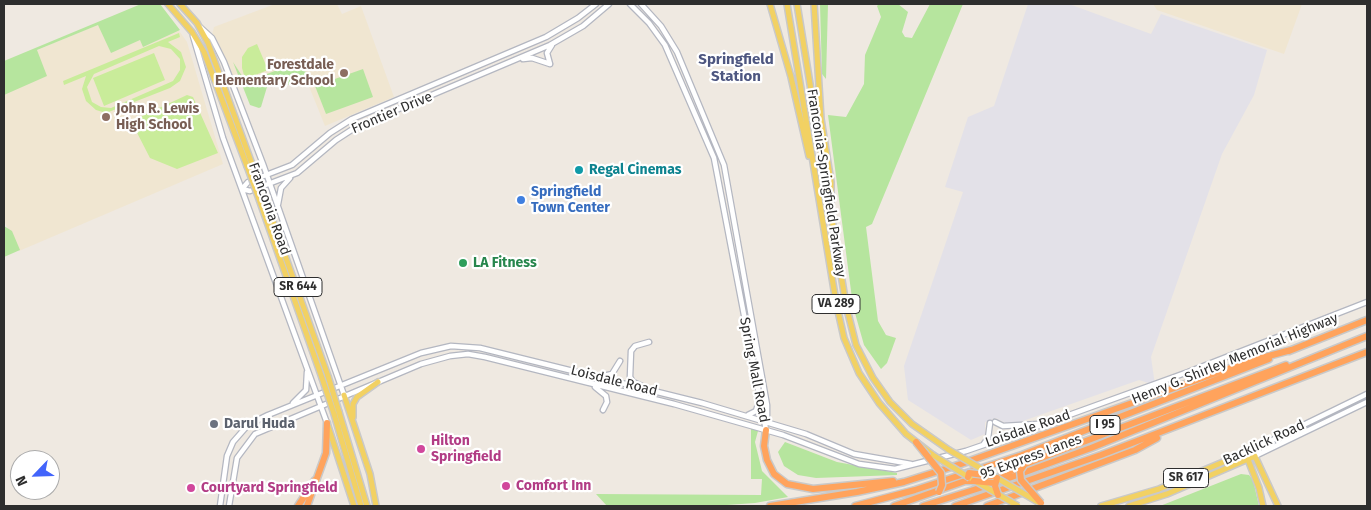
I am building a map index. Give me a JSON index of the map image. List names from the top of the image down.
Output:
{
  "streets": {
    "highway": ["Henry G. Shirley Memorial Highway", "I 95", "95 Express Lanes"],
    "main road": [
      "Frontier Drive",
      "Franconia-Springfield Parkway",
      "Franconia Road",
      "SR 644",
      "VA 289",
      "Spring Mall Road",
      "Loisdale Road",
      "Backlick Road",
      "SR 617"
    ]
  },
  "crossings": [
    ["Frontier Drive", "Franconia Road"],
    ["Franconia Road", "Loisdale Road"],
    ["Spring Mall Road", "Loisdale Road"]
  ],
  "districts": ["Springfield Station"],
  "places": [
    "Forestdale Elementary School",
    "John R. Lewis High School",
    "Regal Cinemas",
    "Springfield Town Center",
    "LA Fitness",
    "Darul Huda",
    "Hilton Springfield",
    "Comfort Inn",
    "Courtyard Springfield"
  ],
  "north": "bottom left"
}
